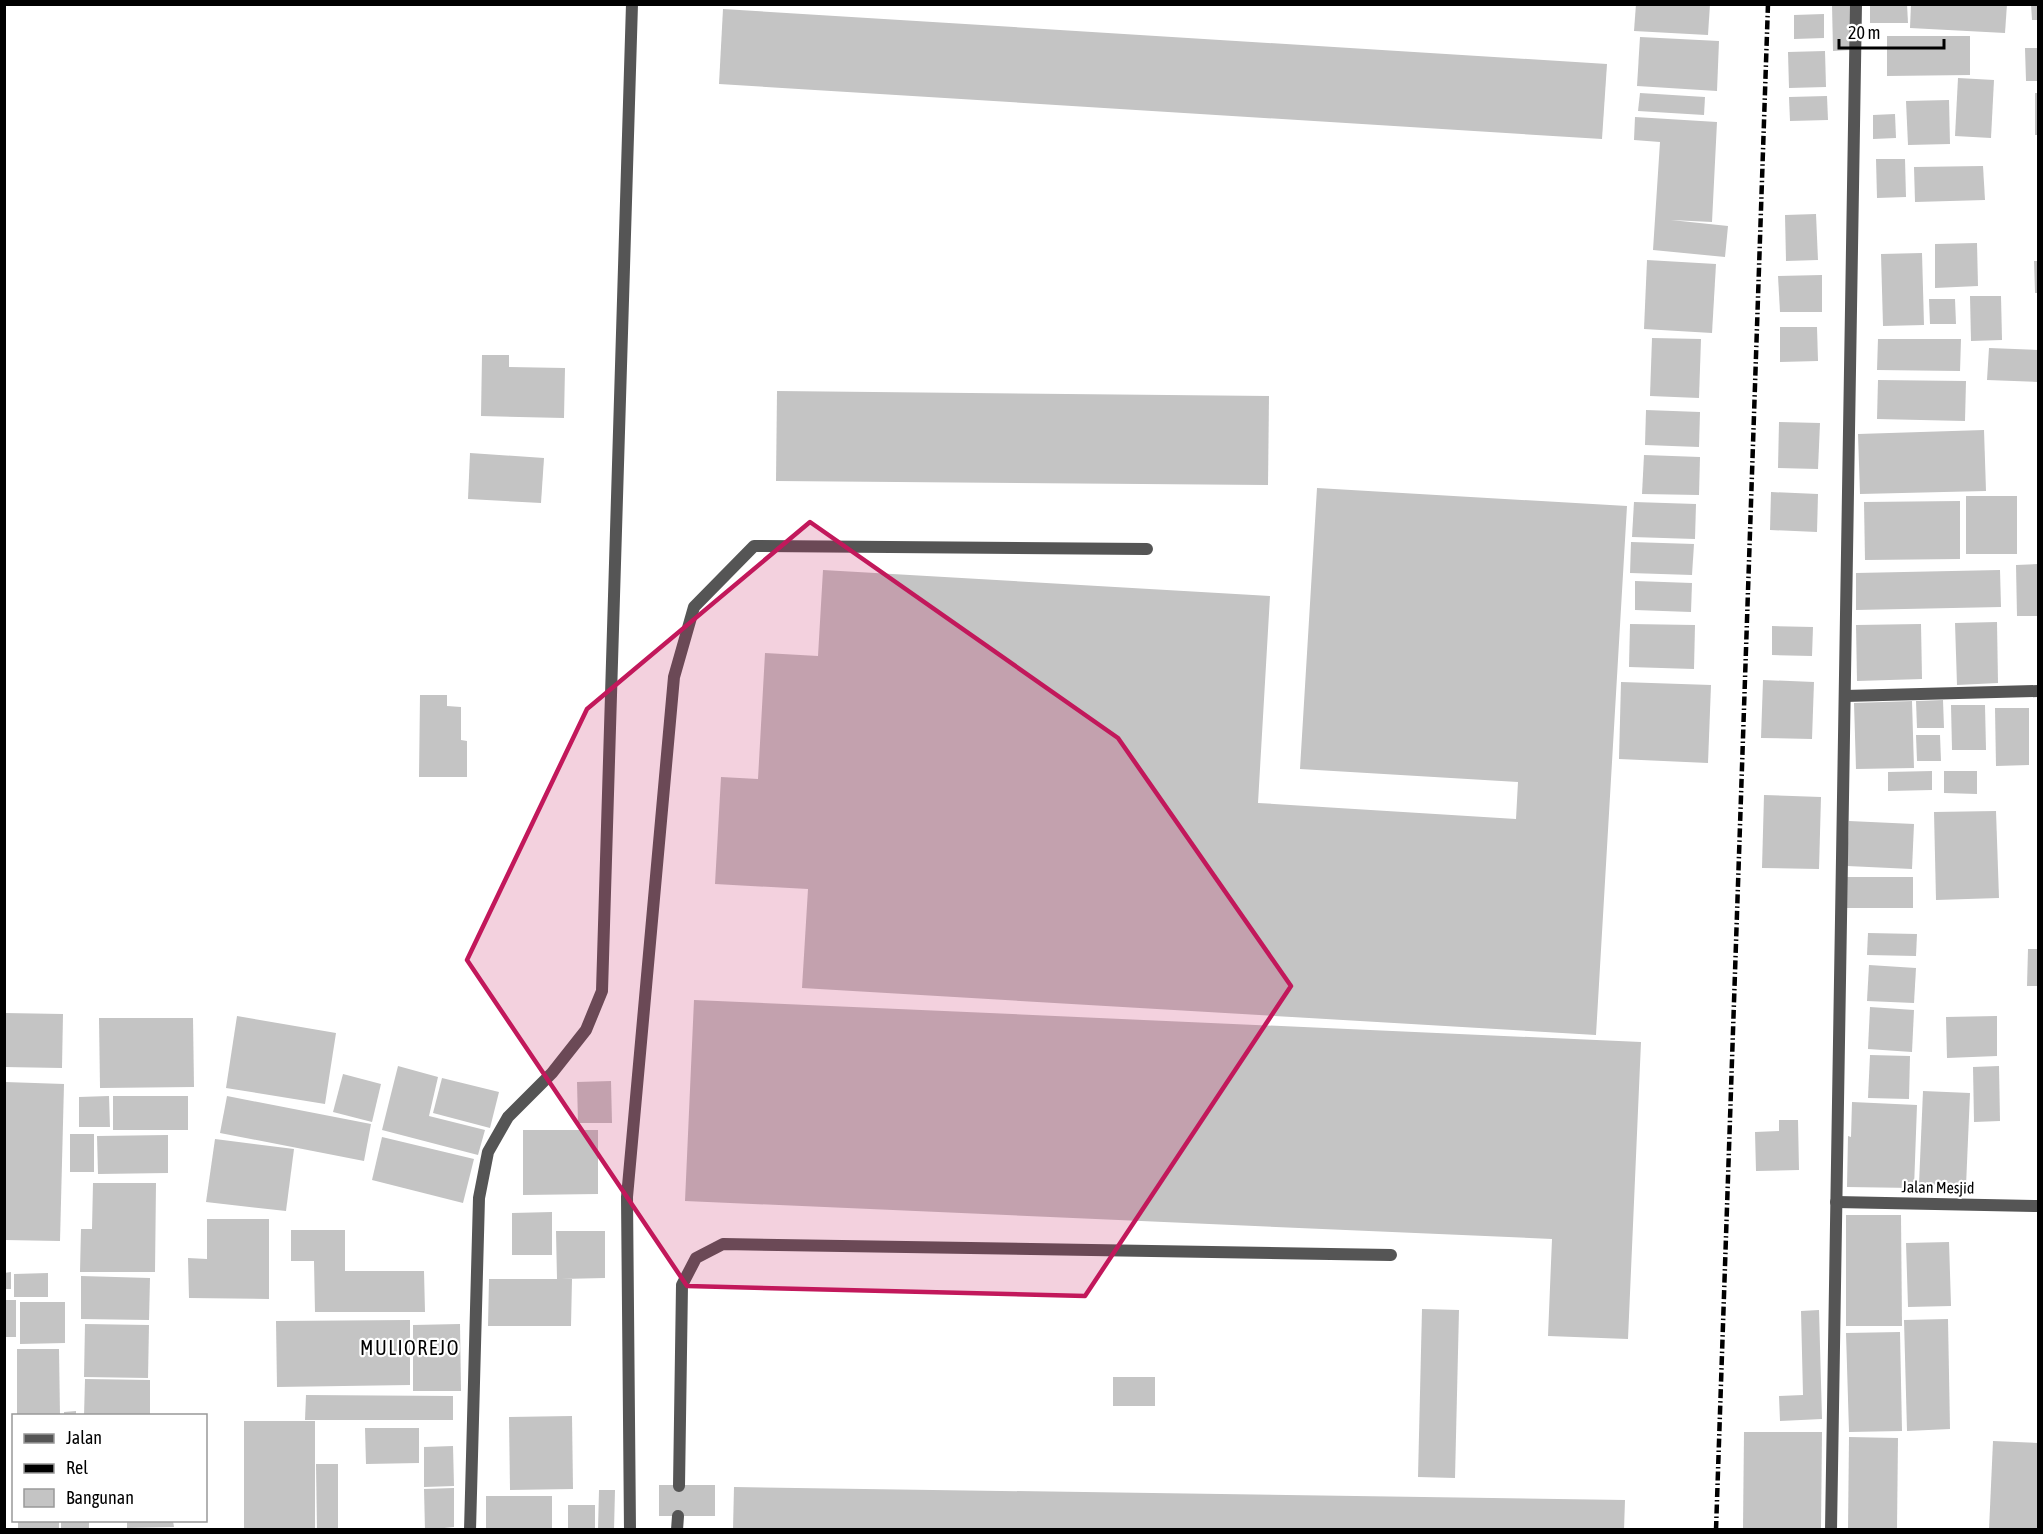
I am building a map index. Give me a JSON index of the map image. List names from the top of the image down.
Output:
{
  "streets": {
    "street": ["Jalan Mesjid"]
  },
  "districts": ["MULIOREJO"],
  "legend": ["Jalan", "Rel", "Bangunan"],
  "scale_bar": "20 m"
}
